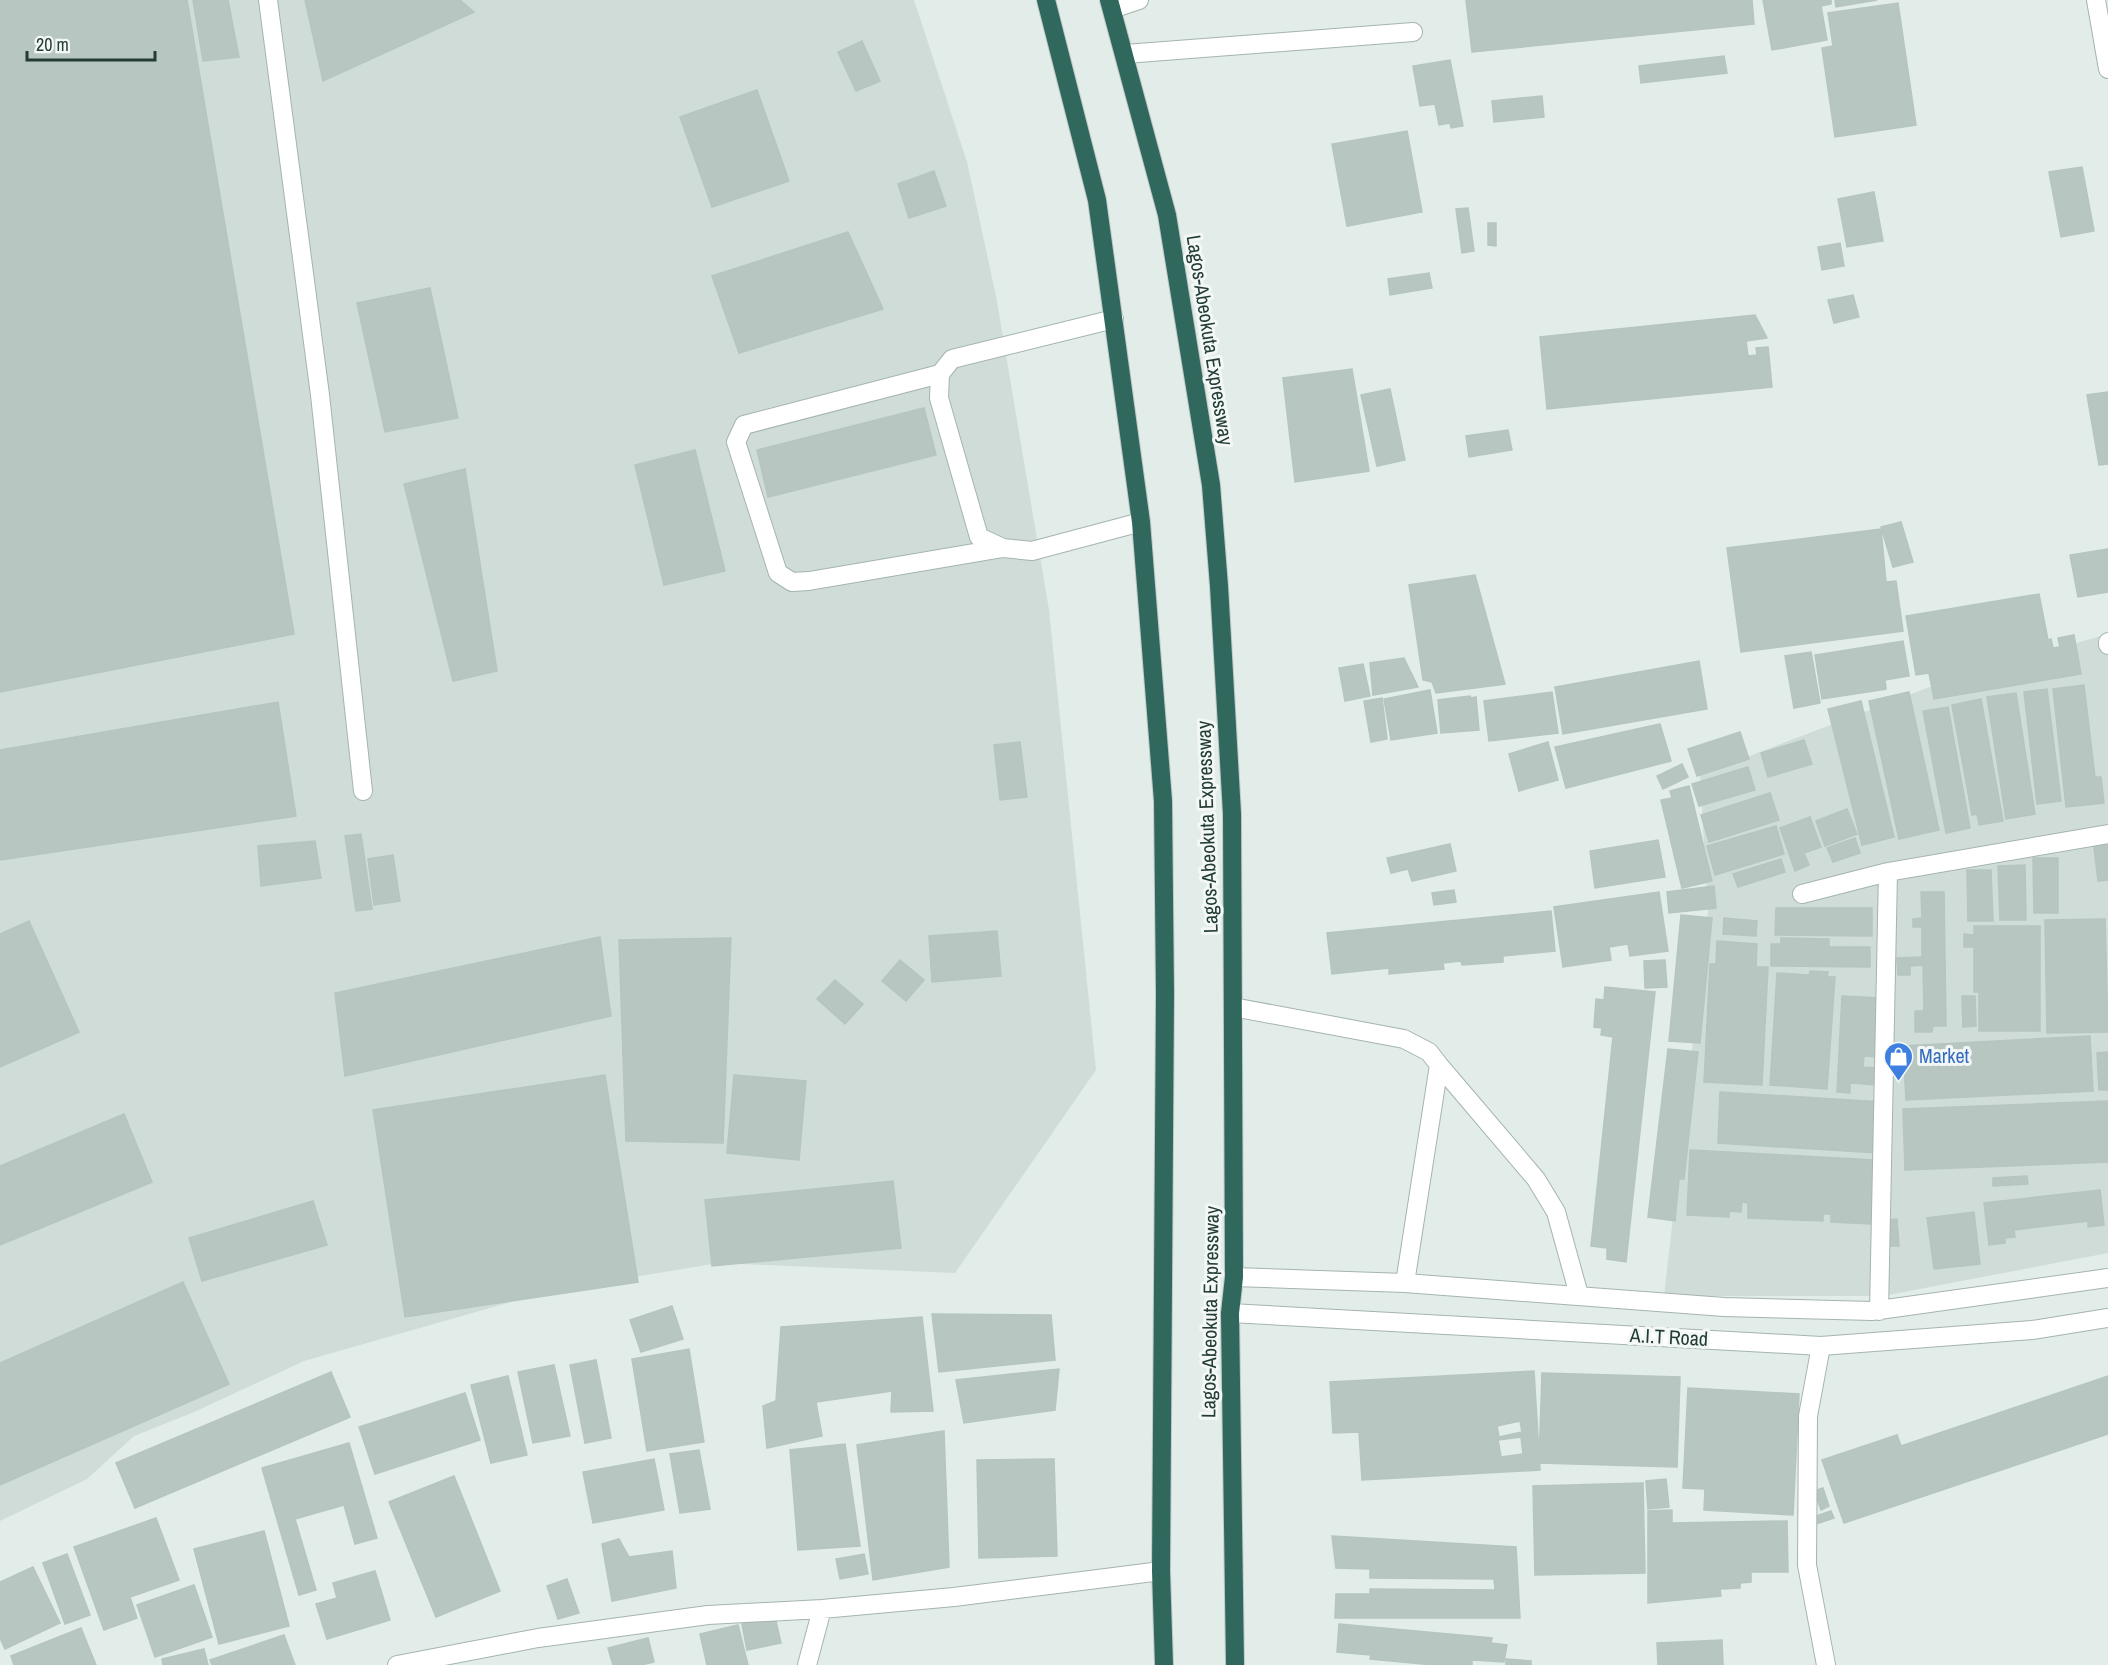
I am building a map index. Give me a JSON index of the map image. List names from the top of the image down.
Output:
{
  "streets": {
    "highway": ["Lagos-Abeokuta Expressway"],
    "street": ["A.I.T Road"]
  },
  "crossings": [
    ["Lagos-Abeokuta Expressway", "A.I.T Road"]
  ],
  "places": {
    "shop": ["Market"]
  },
  "scale_bar": "20 m"
}
